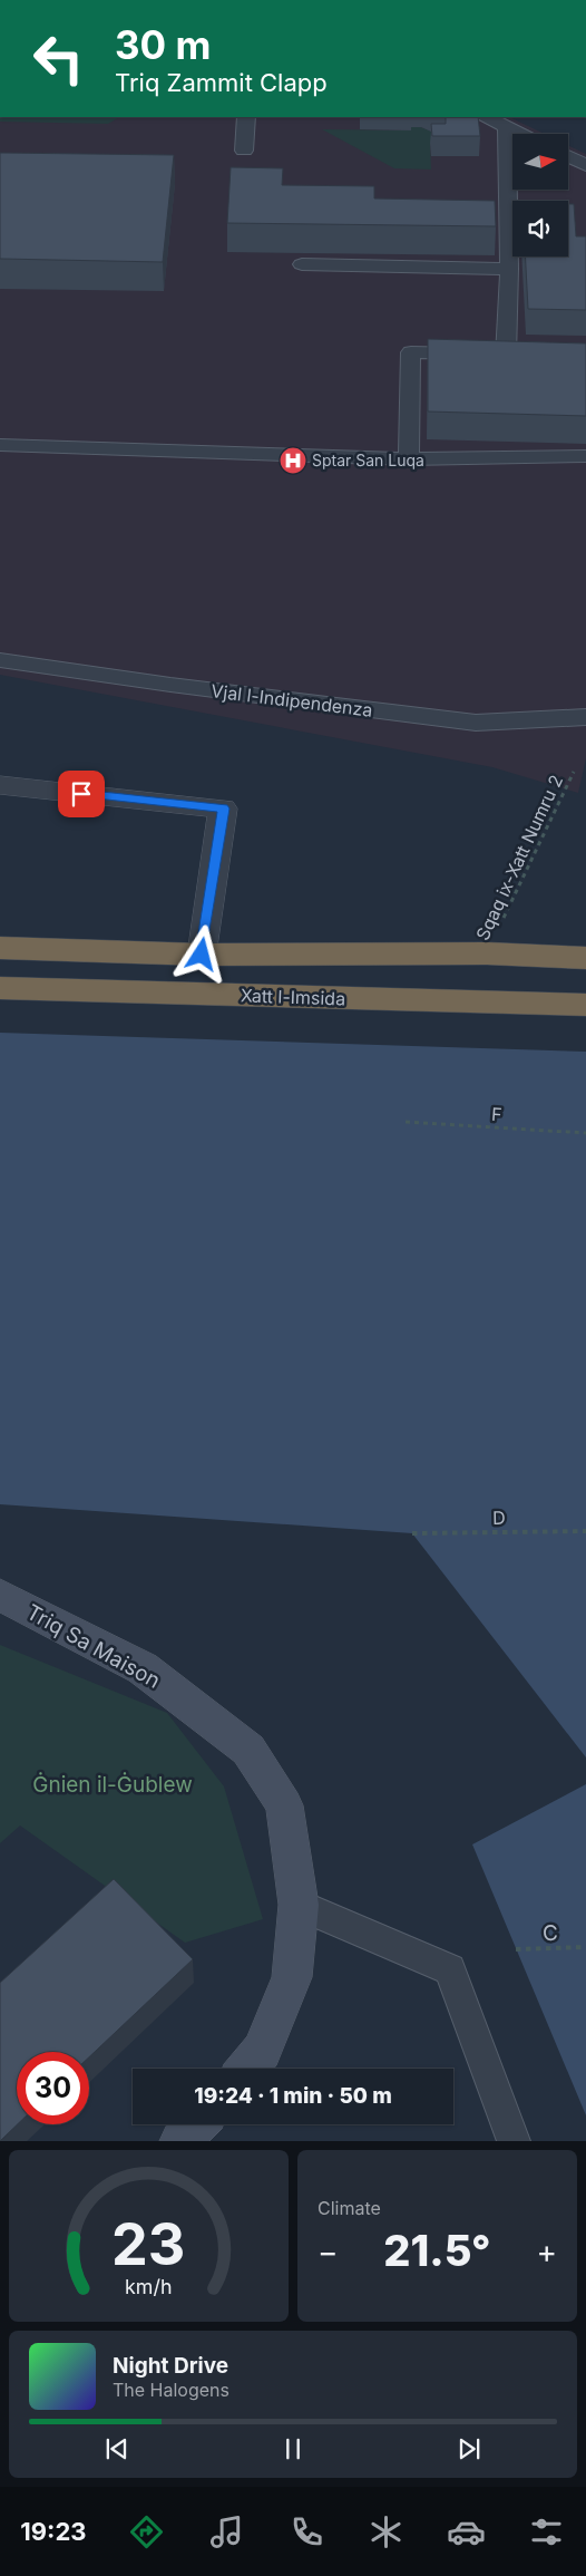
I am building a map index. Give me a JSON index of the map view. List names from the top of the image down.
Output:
{
  "streets": {
    "highway": ["Xatt l-Imsida"],
    "street": ["Triq Sa Maison"],
    "lane": ["Vjal l-Indipendenza"],
    "path": [
      "Sqaq ix-Xatt Numru 2",
      "F",
      "D",
      "C"
    ]
  },
  "parks": ["Ġnien il-Ġublew"],
  "places": {
    "hospital": ["Sptar San Luqa"]
  },
  "north": "right",
  "page": {
    "turn": ["30 m", "Triq Zammit Clapp"],
    "limit": "30",
    "trip": "19:24 · 1 min · 50 m",
    "tile": "Climate",
    "heat": ["−", "21.5°", "+"],
    "song": ["Night Drive", "The Halogens"],
    "tabs": "19:23",
    "gauge": ["23", "km/h"]
  }
}
